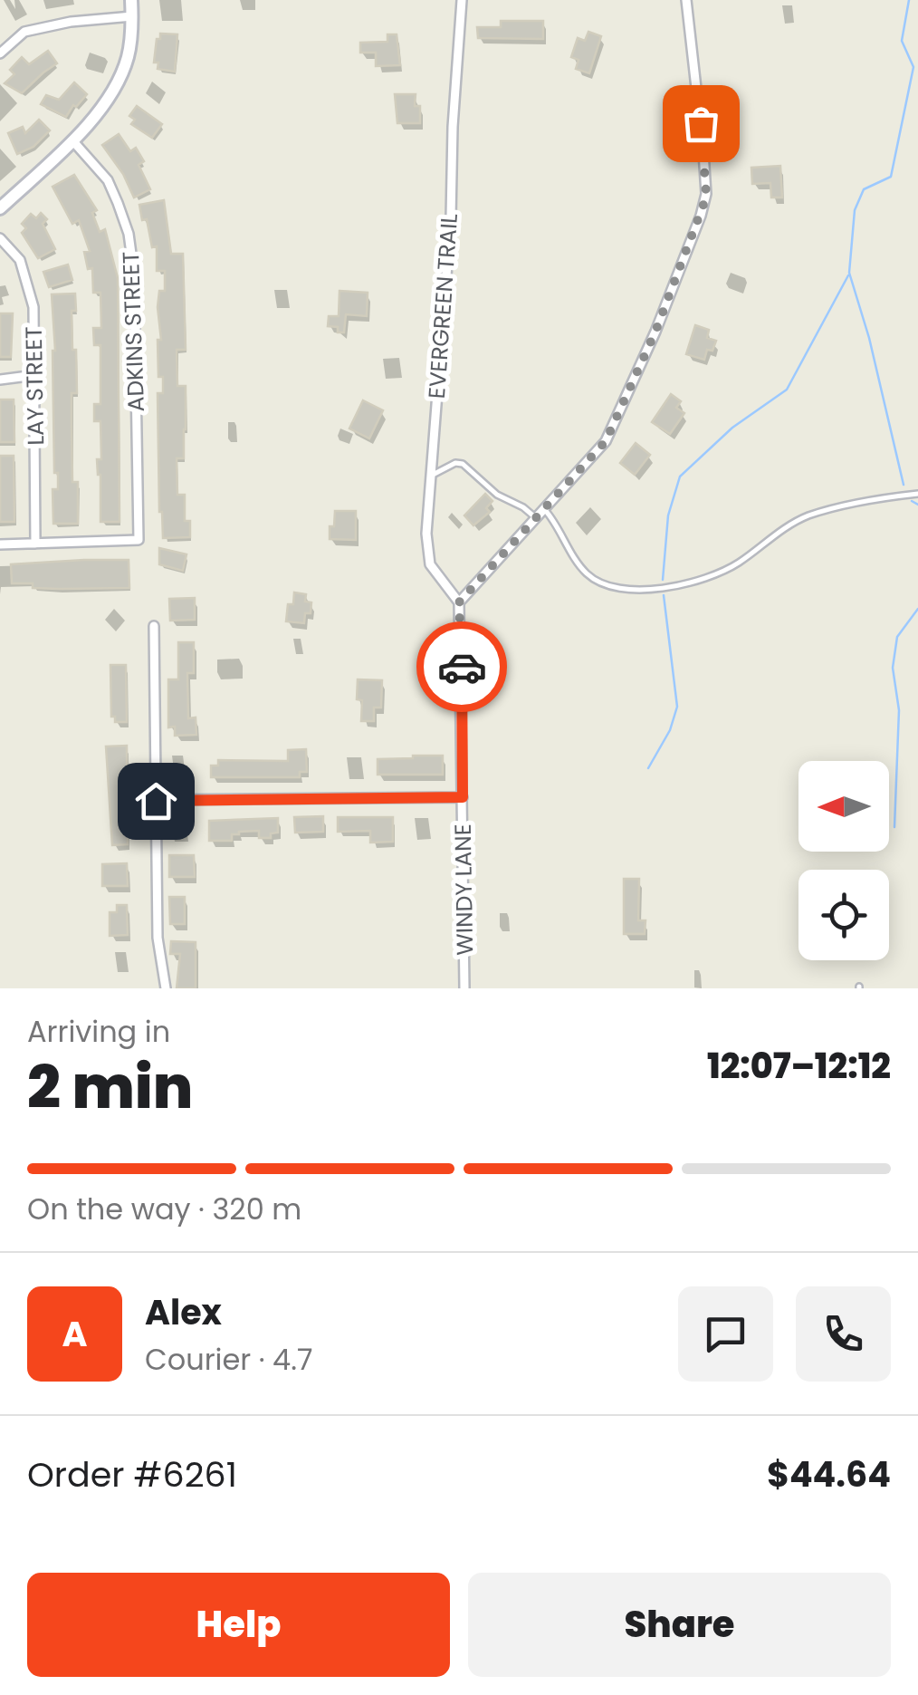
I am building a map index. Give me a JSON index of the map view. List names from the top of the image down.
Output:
{
  "streets": {
    "street": [
      "EVERGREEN TRAIL",
      "ADKINS STREET",
      "LAY STREET",
      "WINDY LANE"
    ]
  },
  "crossings": [
    ["EVERGREEN TRAIL", "WINDY LANE"],
    ["ADKINS STREET", "LAY STREET"]
  ],
  "north": "left",
  "page": {
    "heading": ["2 min", "Arriving in", "12:07–12:12"],
    "panel": [
      "Alex",
      "Courier · 4.7",
      "Order #6261",
      "$44.64"
    ],
    "bar": "On the way · 320 m",
    "round": "A",
    "buttons": ["Help", "Share"]
  }
}
